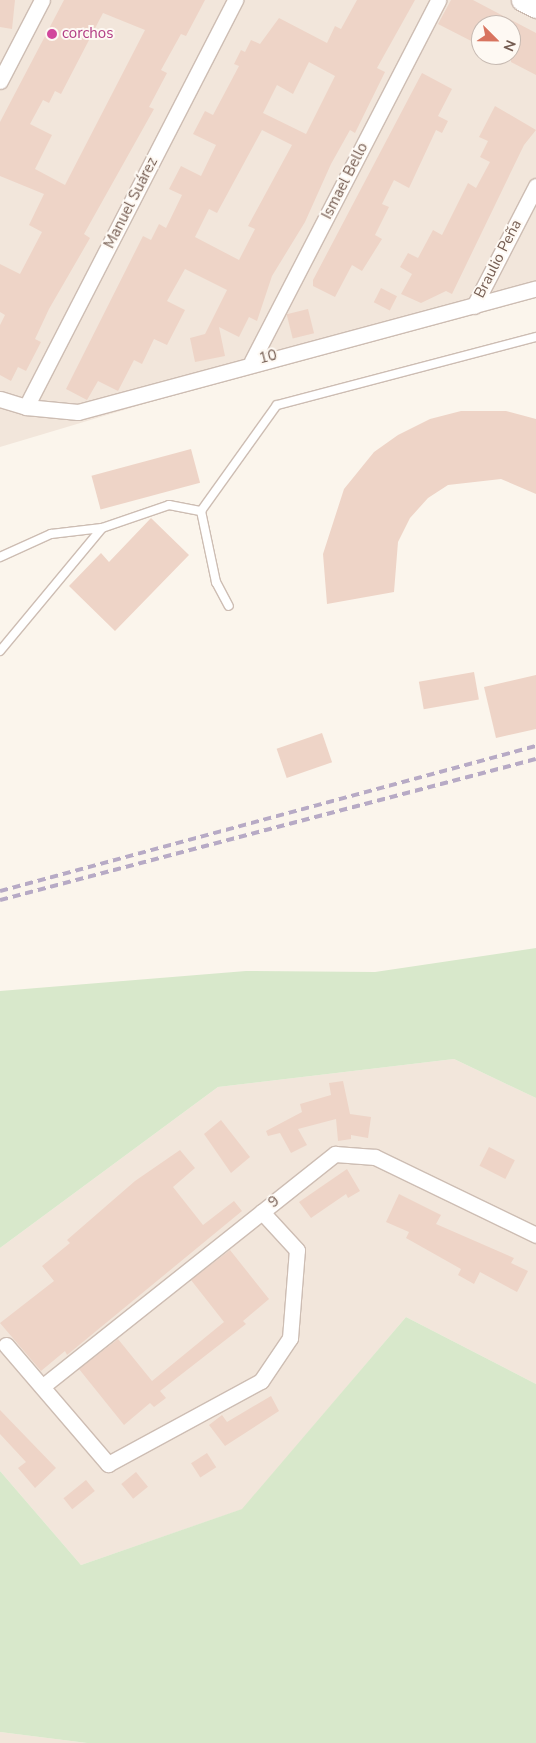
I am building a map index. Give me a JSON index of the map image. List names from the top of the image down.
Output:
{
  "streets": {
    "street": [
      "Ismael Bello",
      "Manuel Suárez",
      "Braulio Peña",
      "10",
      "9"
    ]
  },
  "crossings": [
    ["Ismael Bello", "10"],
    ["Manuel Suárez", "10"],
    ["Braulio Peña", "10"]
  ],
  "places": ["corchos"],
  "north": "bottom right"
}
